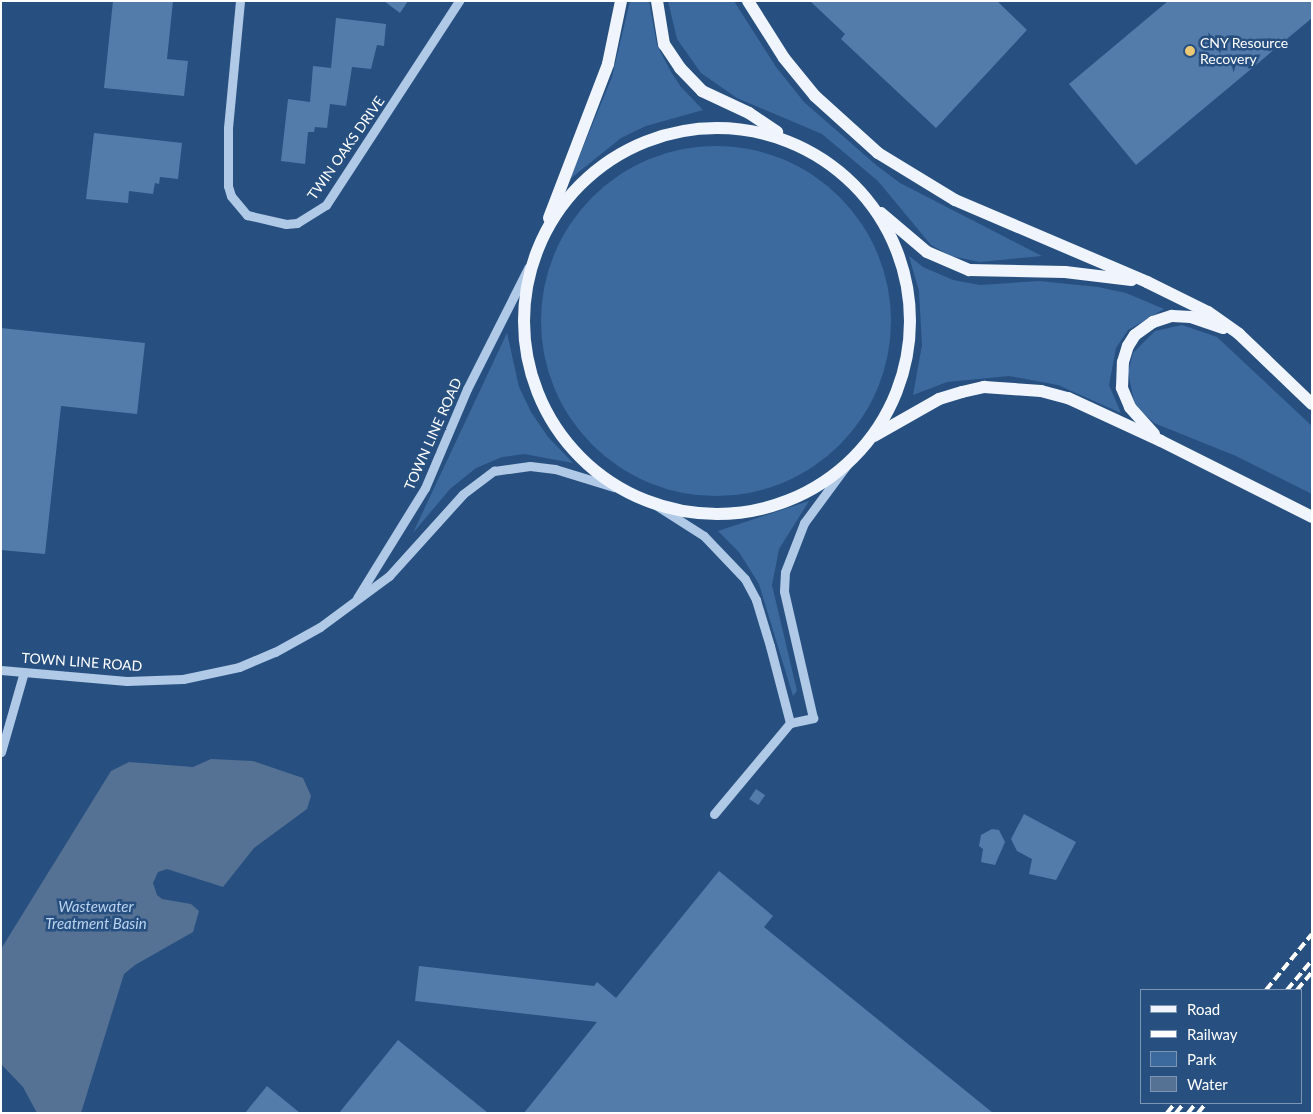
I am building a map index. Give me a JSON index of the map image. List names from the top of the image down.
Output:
{
  "streets": {
    "street": ["TWIN OAKS DRIVE", "TOWN LINE ROAD"]
  },
  "water": ["Wastewater Treatment Basin"],
  "places": ["CNY Resource Recovery"],
  "legend": [
    "Road",
    "Railway",
    "Park",
    "Water"
  ]
}
